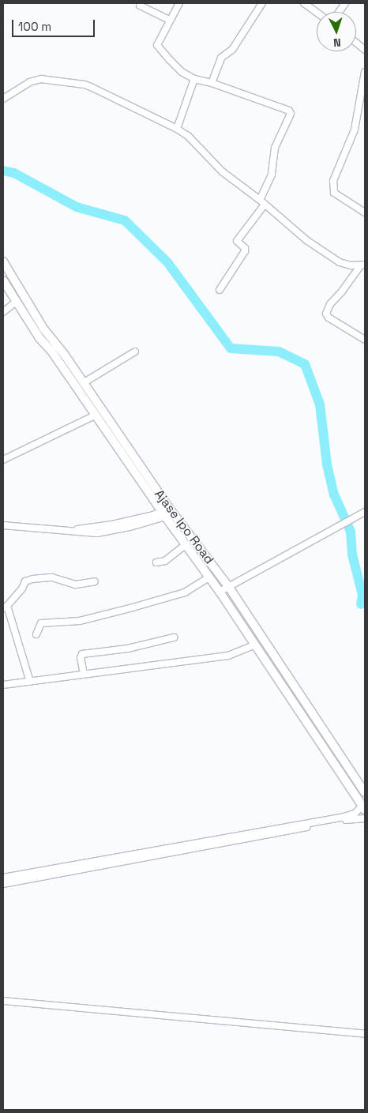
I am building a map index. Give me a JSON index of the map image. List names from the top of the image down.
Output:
{
  "streets": {
    "highway": ["Ajase Ipo Road"]
  },
  "scale_bar": "100 m",
  "north": "bottom"
}
